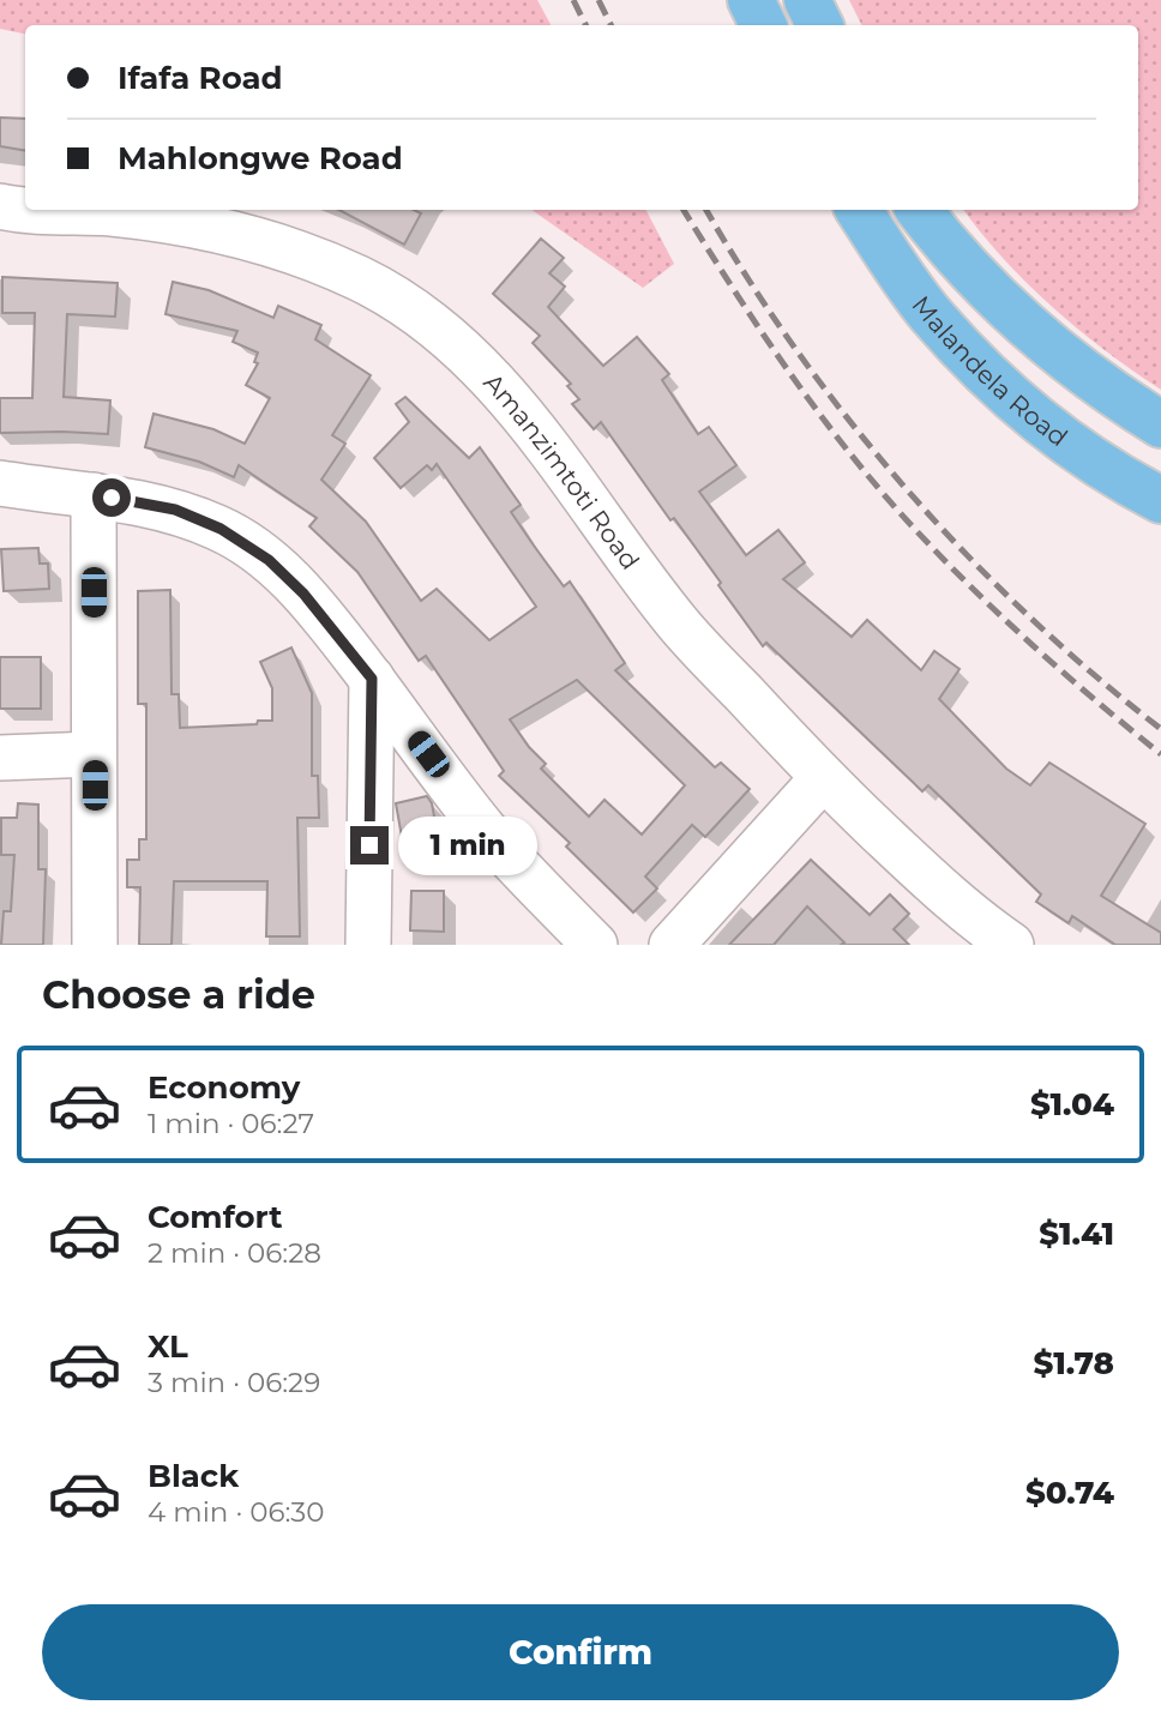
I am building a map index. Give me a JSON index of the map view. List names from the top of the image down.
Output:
{
  "streets": {
    "main road": ["Malandela Road"],
    "street": ["Amanzimtoti Road"]
  },
  "page": {
    "banner": ["Ifafa Road", "Mahlongwe Road"],
    "bubble": "1 min",
    "heading": "Choose a ride",
    "list": [
      {
        "name": "Economy",
        "note": "1 min · 06:27",
        "value": "$1.04"
      },
      {
        "name": "Comfort",
        "note": "2 min · 06:28",
        "value": "$1.41"
      },
      {
        "name": "XL",
        "note": "3 min · 06:29",
        "value": "$1.78"
      },
      {
        "name": "Black",
        "note": "4 min · 06:30",
        "value": "$0.74"
      }
    ],
    "buttons": "Confirm"
  }
}
